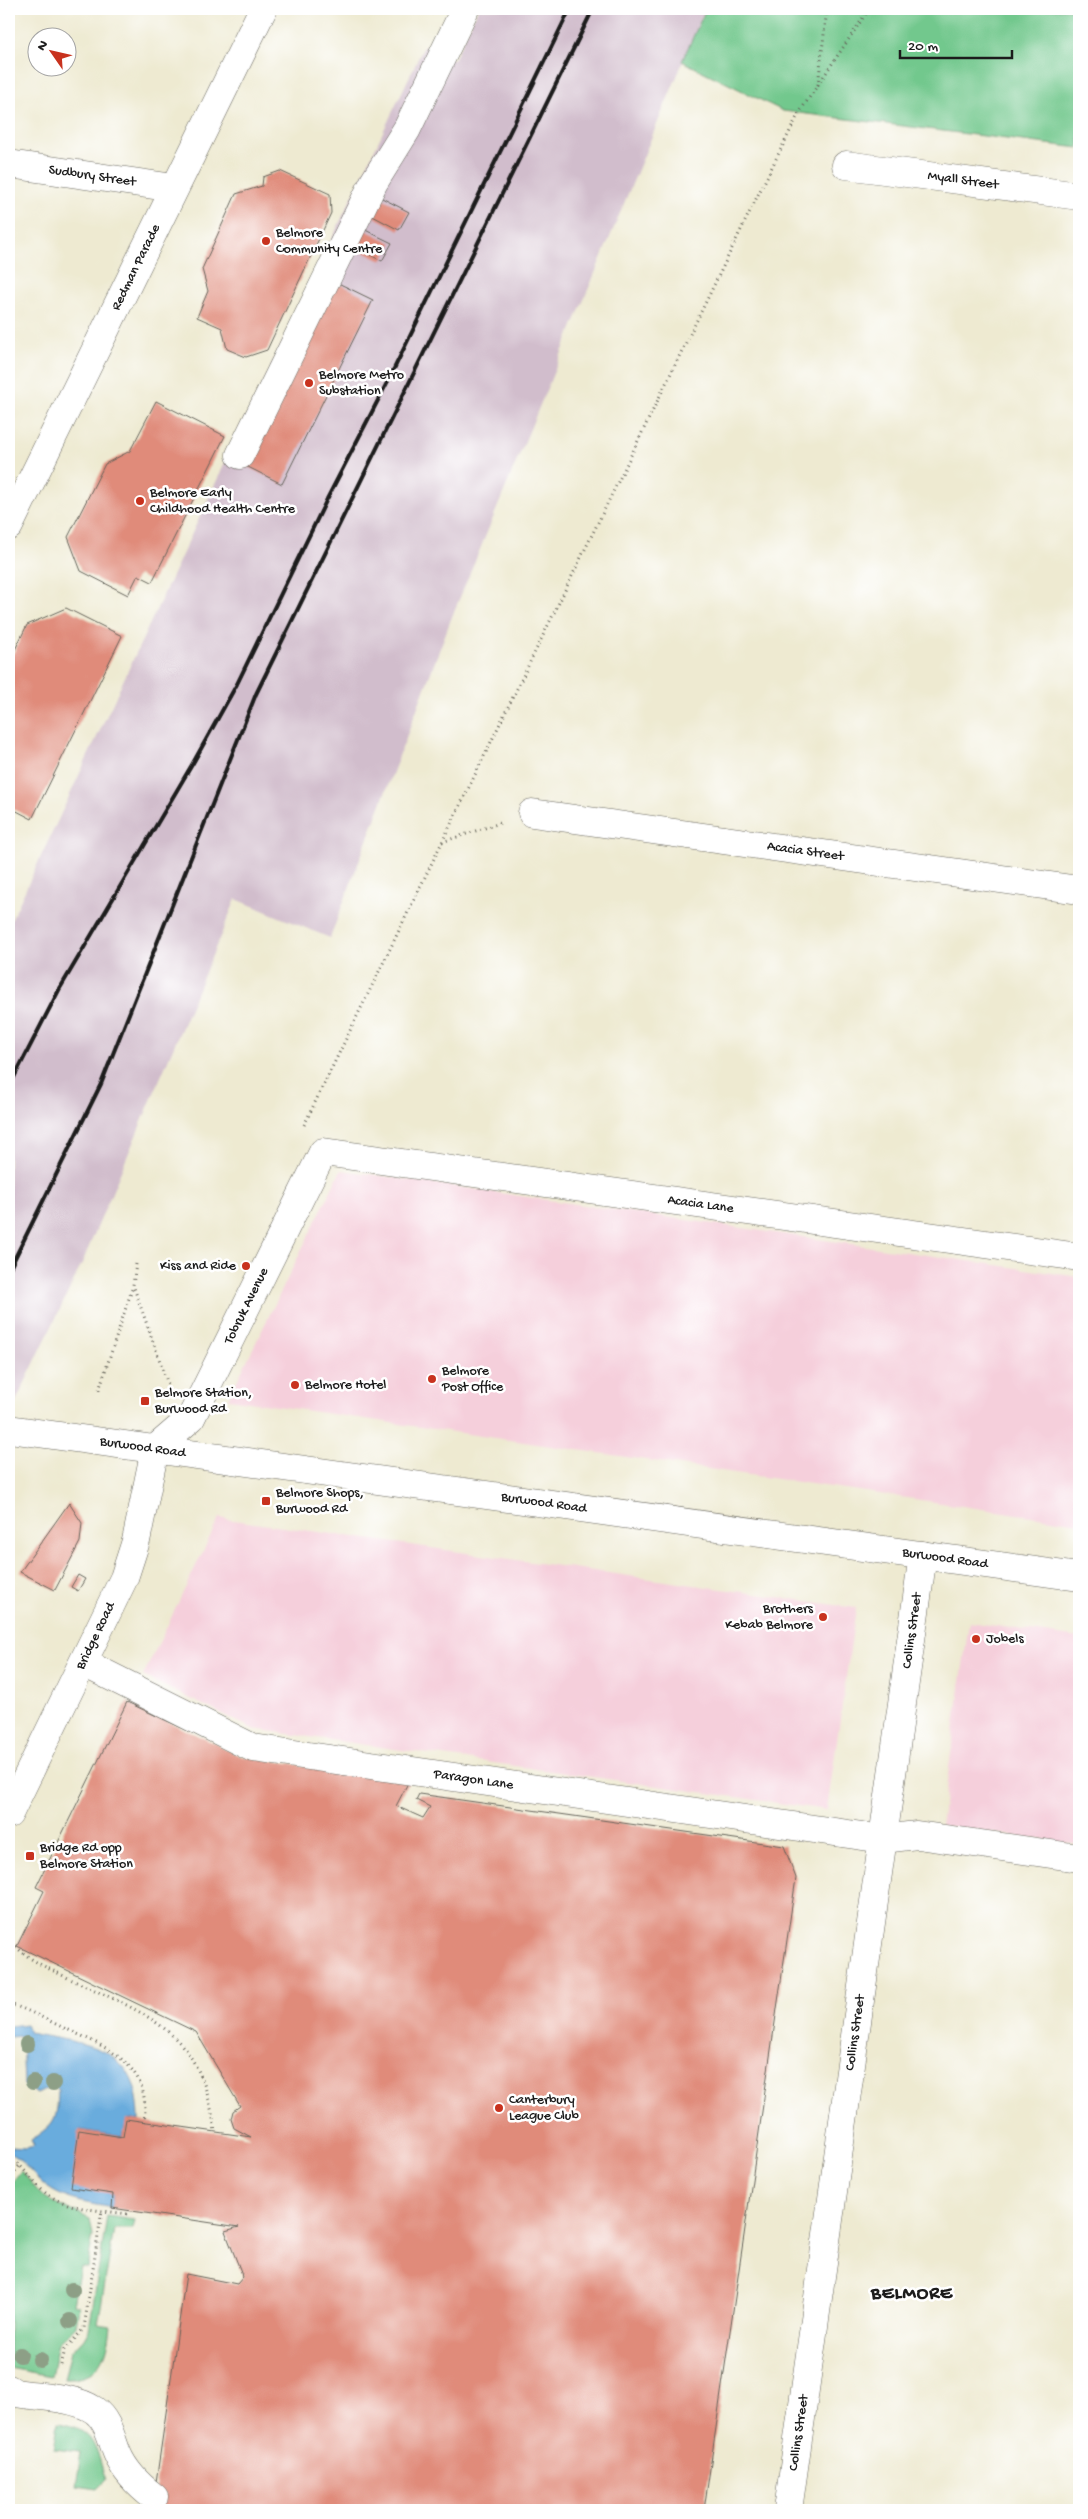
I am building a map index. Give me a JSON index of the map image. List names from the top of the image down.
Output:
{
  "streets": {
    "street": [
      "Sudbury Street",
      "Myall Street",
      "Redman Parade",
      "Acacia Street",
      "Acacia Lane",
      "Tobruk Avenue",
      "Burwood Road",
      "Collins Street",
      "Bridge Road",
      "Paragon Lane"
    ]
  },
  "crossings": [
    ["Sudbury Street", "Redman Parade"],
    ["Acacia Lane", "Tobruk Avenue"],
    ["Tobruk Avenue", "Burwood Road"],
    ["Tobruk Avenue", "Bridge Road"],
    ["Burwood Road", "Collins Street"],
    ["Burwood Road", "Bridge Road"],
    ["Collins Street", "Paragon Lane"],
    ["Bridge Road", "Paragon Lane"]
  ],
  "districts": ["BELMORE"],
  "places": {
    "other": [
      "Belmore Community Centre",
      "Belmore Metro Substation",
      "Belmore Early Childhood Health Centre",
      "Kiss and Ride",
      "Belmore Post Office",
      "Belmore Hotel",
      "Brothers Kebab Belmore",
      "Jobels",
      "Canterbury League Club"
    ],
    "transit": ["Belmore Station, Burwood Rd", "Belmore Shops, Burwood Rd", "Bridge Rd opp Belmore Station"]
  },
  "scale_bar": "20 m",
  "north": "top left"
}
